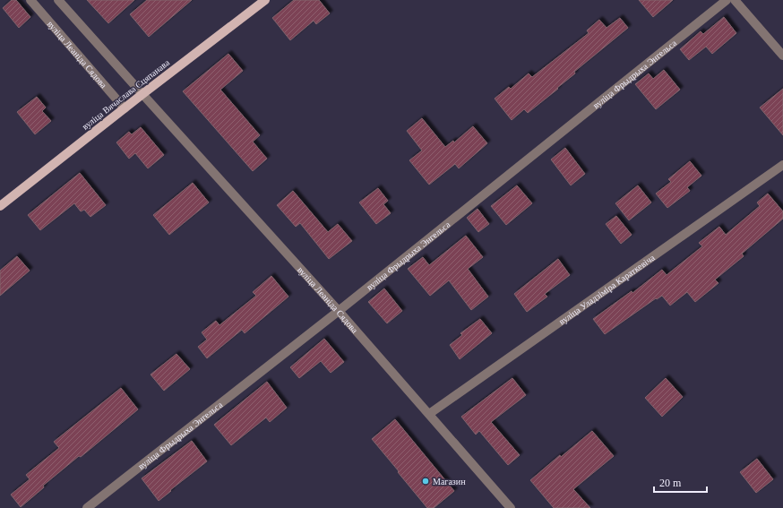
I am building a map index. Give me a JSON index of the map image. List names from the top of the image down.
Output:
{
  "streets": {
    "main road": ["вуліца Вячаслава Сцяпанава"],
    "street": ["вуліца Леаніда Сядова", "вуліца Фрыдрыха Энгельса", "вуліца Уладзіміра Караткевіча"]
  },
  "crossings": [
    ["вуліца Леаніда Сядова", "вуліца Фрыдрыха Энгельса"],
    ["вуліца Леаніда Сядова", "вуліца Вячаслава Сцяпанава"],
    ["вуліца Леаніда Сядова", "вуліца Уладзіміра Караткевіча"]
  ],
  "places": ["Магазин"],
  "scale_bar": "20 m"
}
